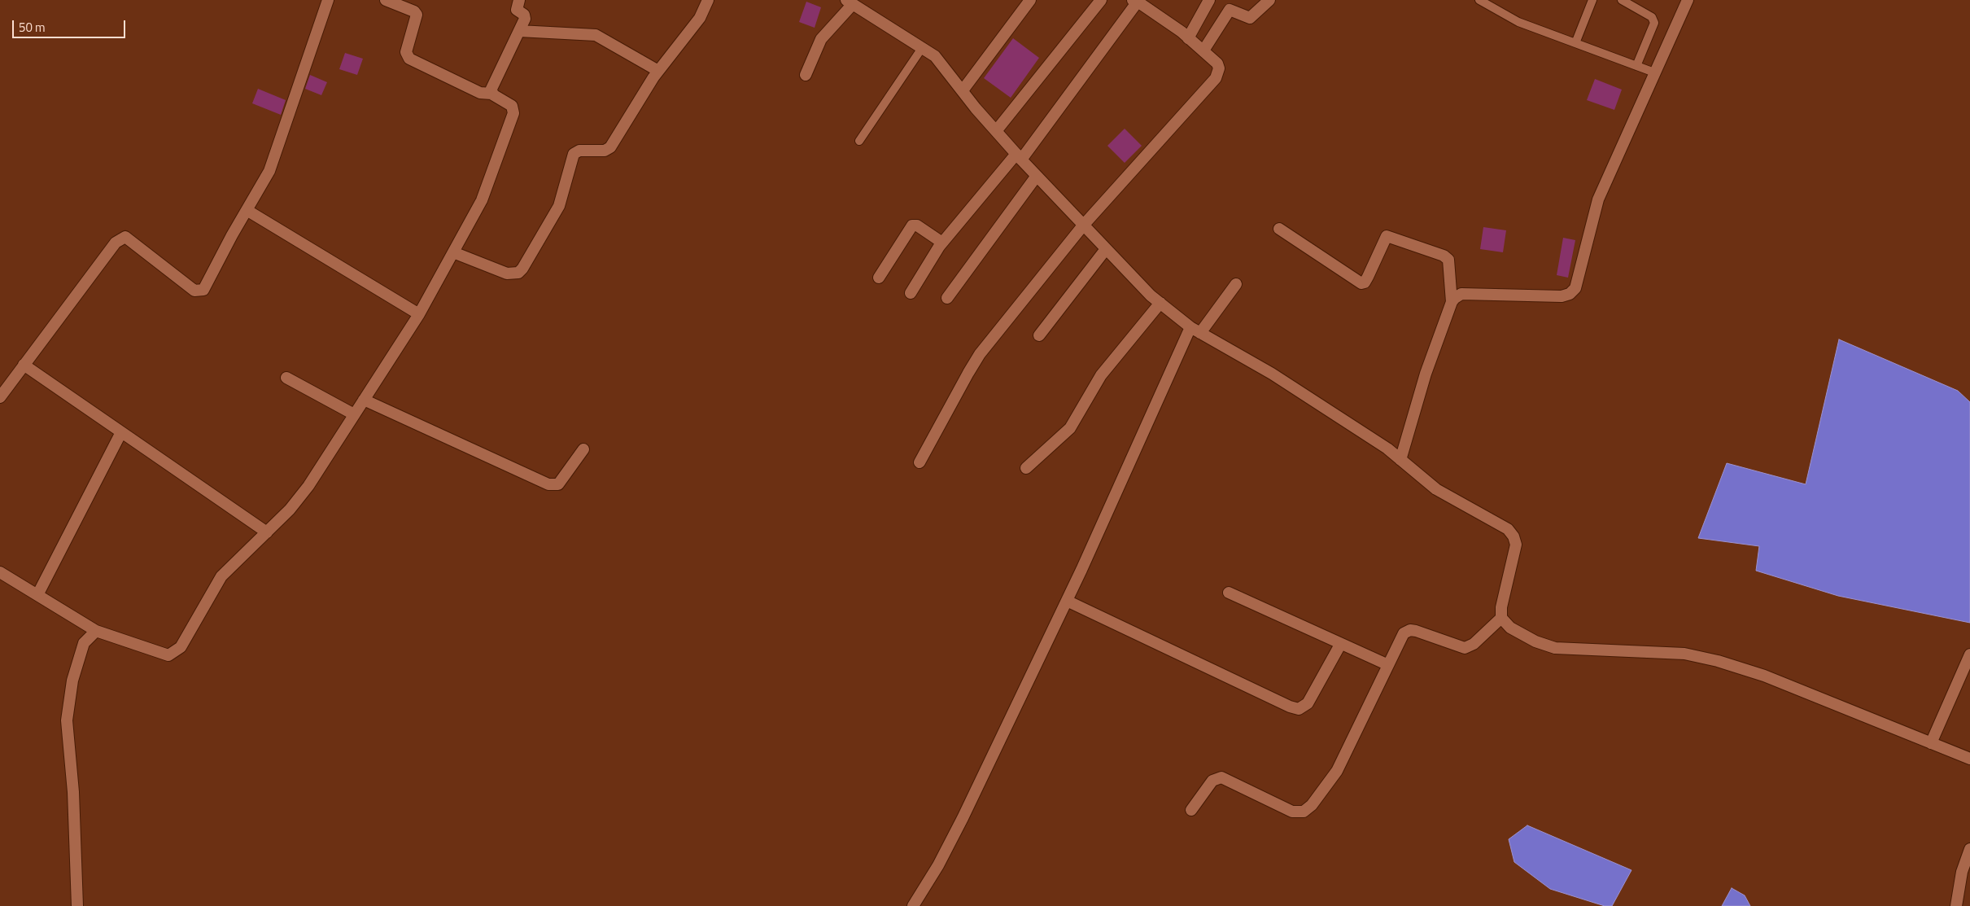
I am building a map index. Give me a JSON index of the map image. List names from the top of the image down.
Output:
{
  "scale_bar": "50 m"
}
